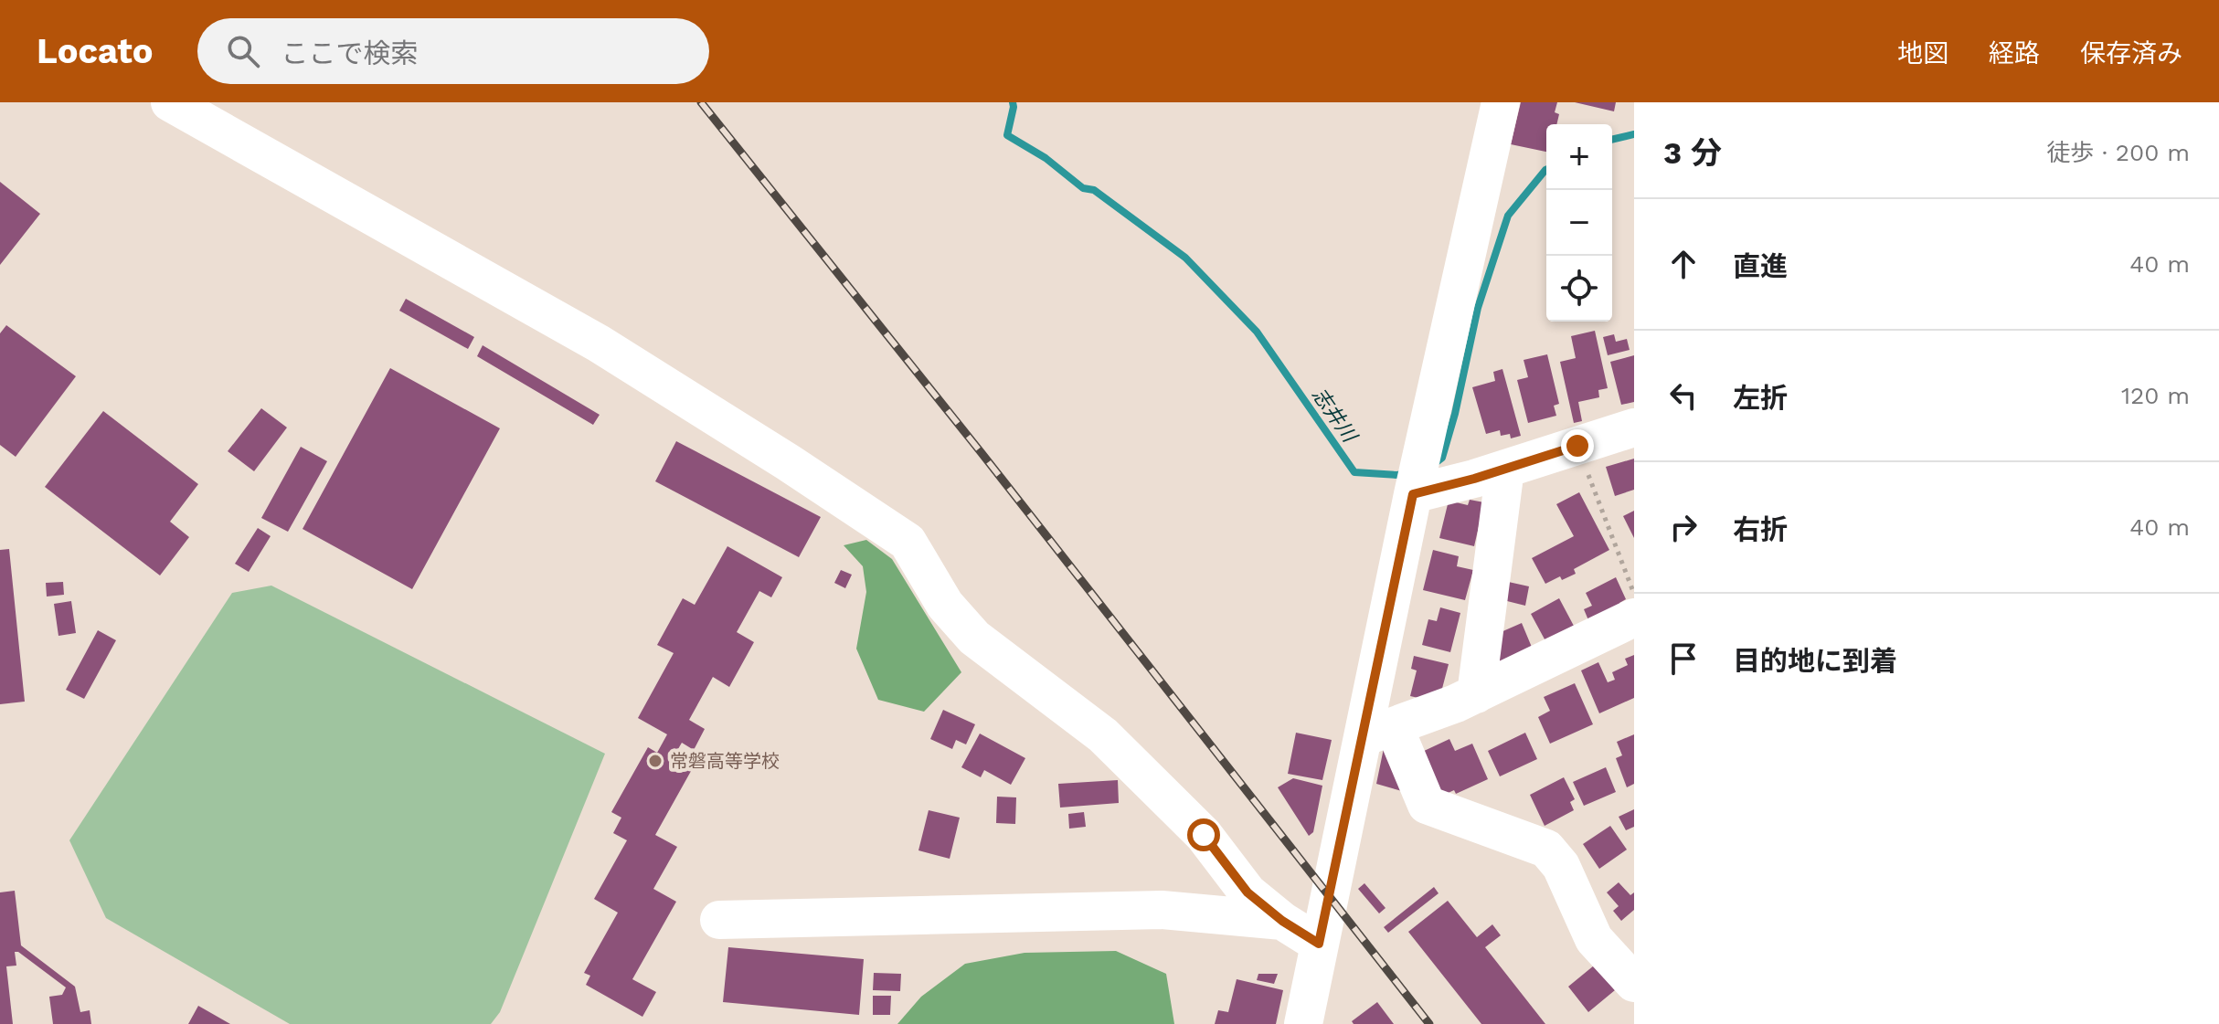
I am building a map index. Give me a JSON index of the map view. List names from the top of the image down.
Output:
{
  "water": ["志井川"],
  "places": ["常磐高等学校"],
  "page": {
    "header": "Locato",
    "search": "ここで検索",
    "nav": ["地図", "経路", "保存済み"],
    "heading": ["3 分", "徒歩 · 200 m"],
    "map_buttons": ["+", "−"],
    "list": [
      ["直進", "40 m"],
      ["左折", "120 m"],
      ["右折", "40 m"],
      "目的地に到着"
    ]
  }
}
